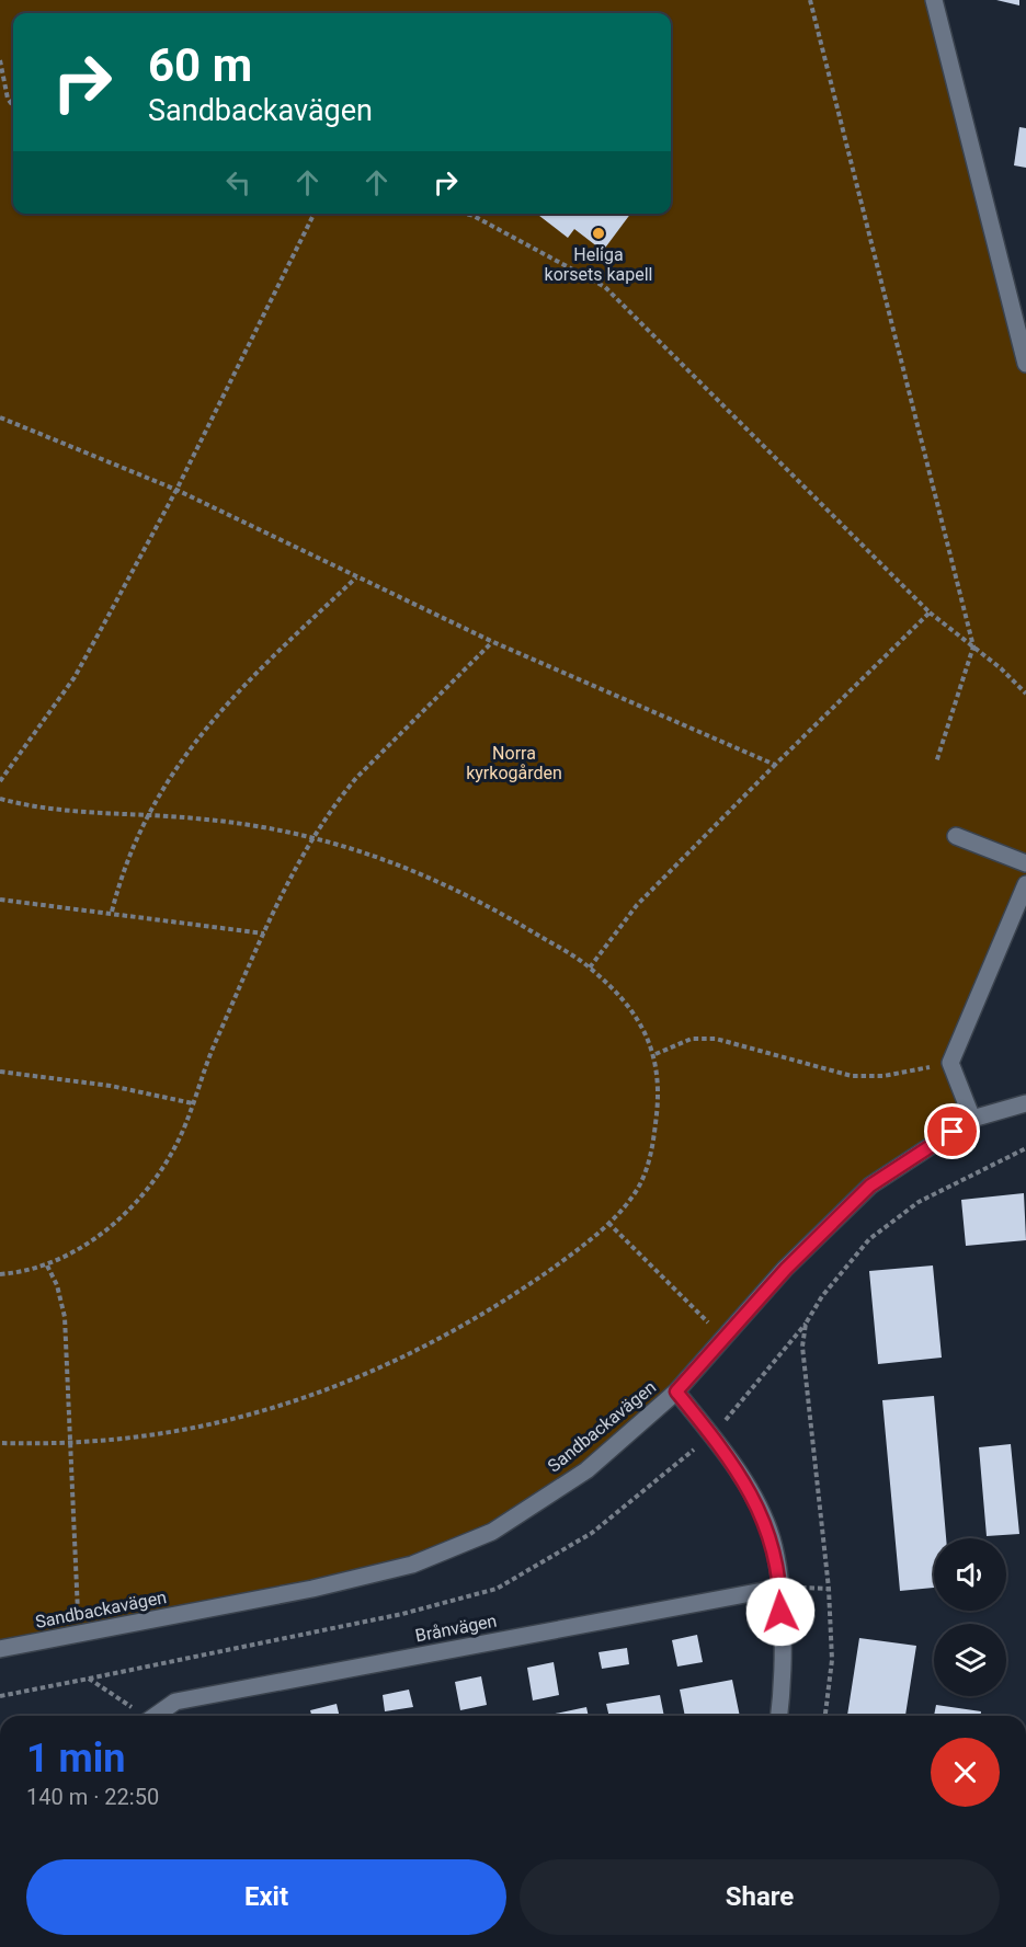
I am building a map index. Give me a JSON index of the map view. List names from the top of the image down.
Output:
{
  "streets": {
    "street": ["Sandbackavägen", "Brånvägen"]
  },
  "parks": ["Norra kyrkogården"],
  "places": ["Heliga korsets kapell"],
  "page": {
    "turn": ["60 m", "Sandbackavägen"],
    "heading": ["1 min", "140 m · 22:50"],
    "buttons": ["Exit", "Share"]
  }
}
